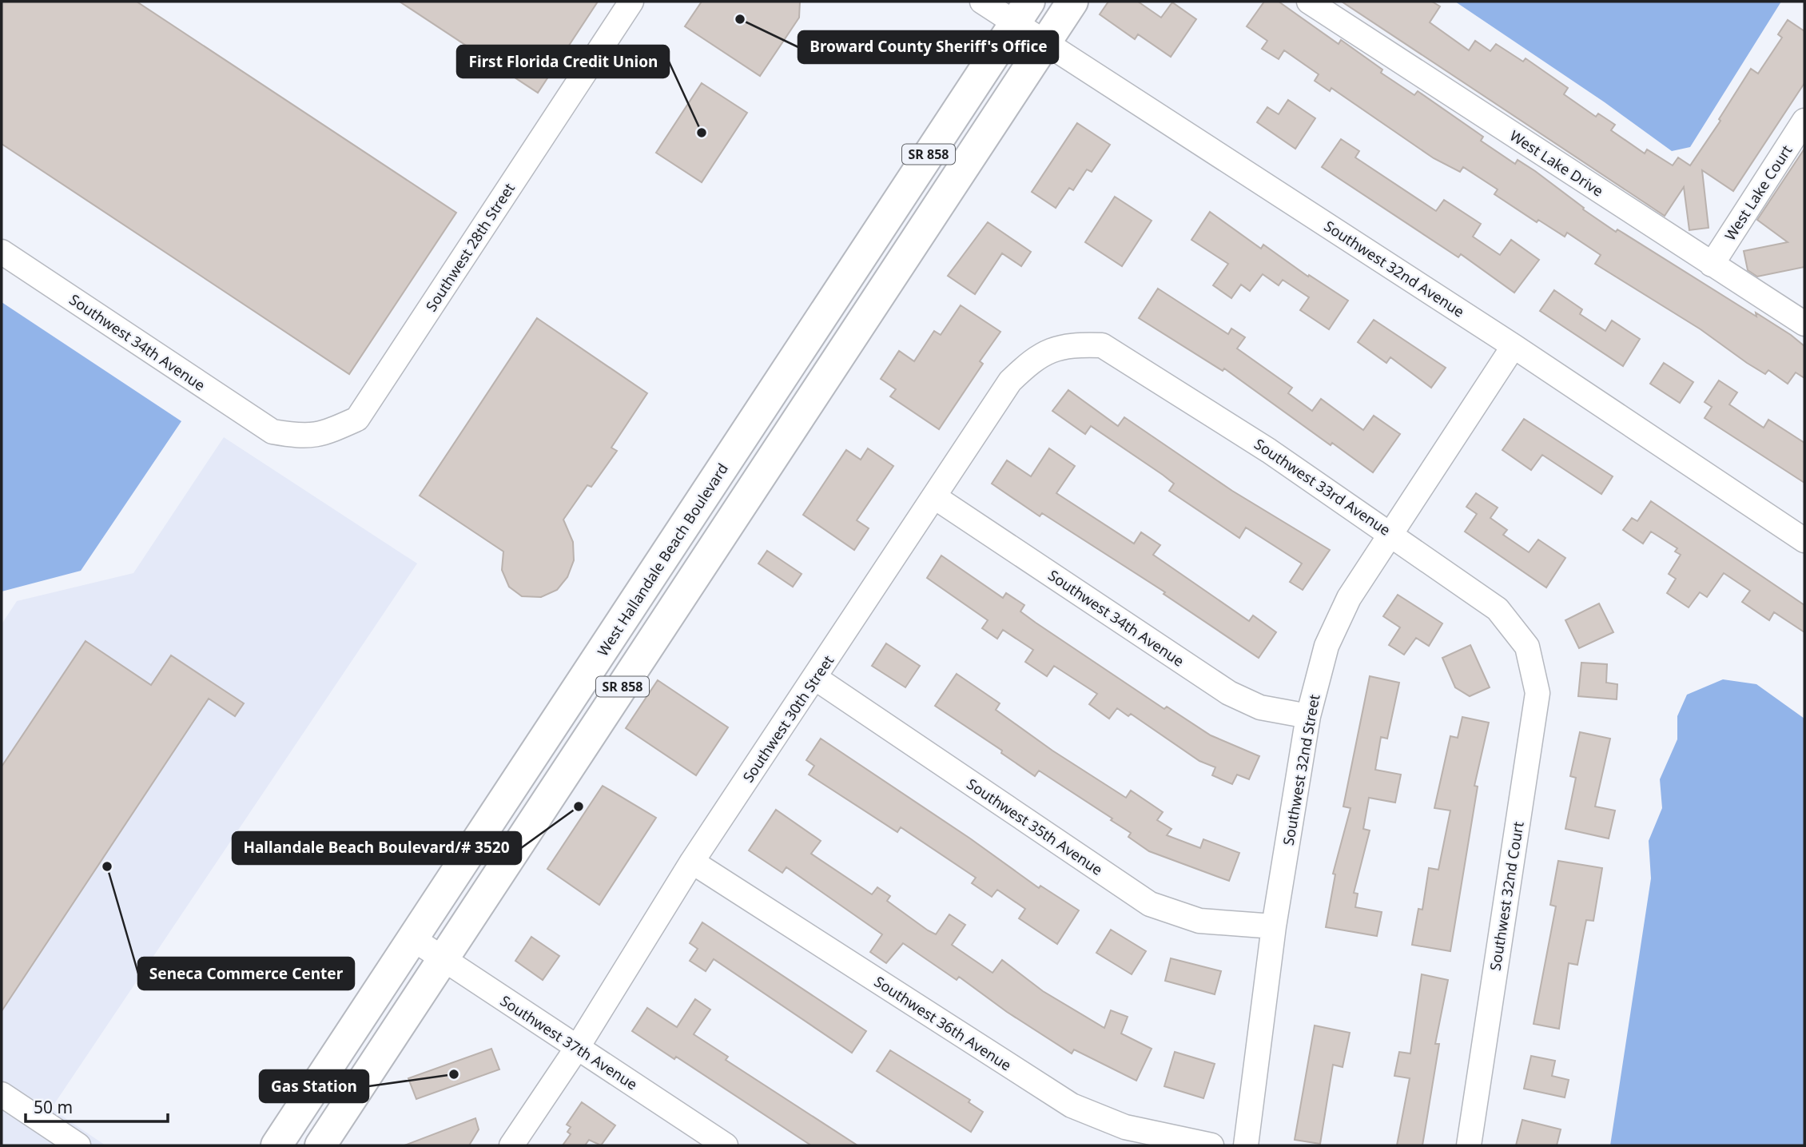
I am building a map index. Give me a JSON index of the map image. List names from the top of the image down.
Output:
{
  "streets": {
    "main road": ["SR 858", "West Hallandale Beach Boulevard"],
    "street": [
      "West Lake Drive",
      "West Lake Court",
      "Southwest 28th Street",
      "Southwest 32nd Avenue",
      "Southwest 34th Avenue",
      "Southwest 33rd Avenue",
      "Southwest 30th Street",
      "Southwest 32nd Street",
      "Southwest 35th Avenue",
      "Southwest 32nd Court",
      "Southwest 36th Avenue",
      "Southwest 37th Avenue"
    ]
  },
  "crossings": [
    ["SR 858", "Southwest 32nd Avenue"],
    ["SR 858", "Southwest 37th Avenue"],
    ["West Lake Drive", "West Lake Court"],
    ["Southwest 28th Street", "Southwest 34th Avenue"],
    ["Southwest 32nd Avenue", "West Hallandale Beach Boulevard"],
    ["Southwest 32nd Avenue", "Southwest 32nd Street"],
    ["Southwest 34th Avenue", "Southwest 30th Street"],
    ["Southwest 34th Avenue", "Southwest 32nd Street"],
    ["Southwest 33rd Avenue", "Southwest 30th Street"],
    ["Southwest 33rd Avenue", "Southwest 32nd Street"],
    ["Southwest 33rd Avenue", "Southwest 32nd Court"],
    ["West Hallandale Beach Boulevard", "Southwest 37th Avenue"],
    ["Southwest 30th Street", "Southwest 35th Avenue"],
    ["Southwest 30th Street", "Southwest 36th Avenue"],
    ["Southwest 30th Street", "Southwest 37th Avenue"],
    ["Southwest 32nd Street", "Southwest 35th Avenue"]
  ],
  "places": [
    "Broward County Sheriff's Office",
    "First Florida Credit Union",
    "Hallandale Beach Boulevard/# 3520",
    "Seneca Commerce Center",
    "Gas Station"
  ],
  "scale_bar": "50 m"
}
